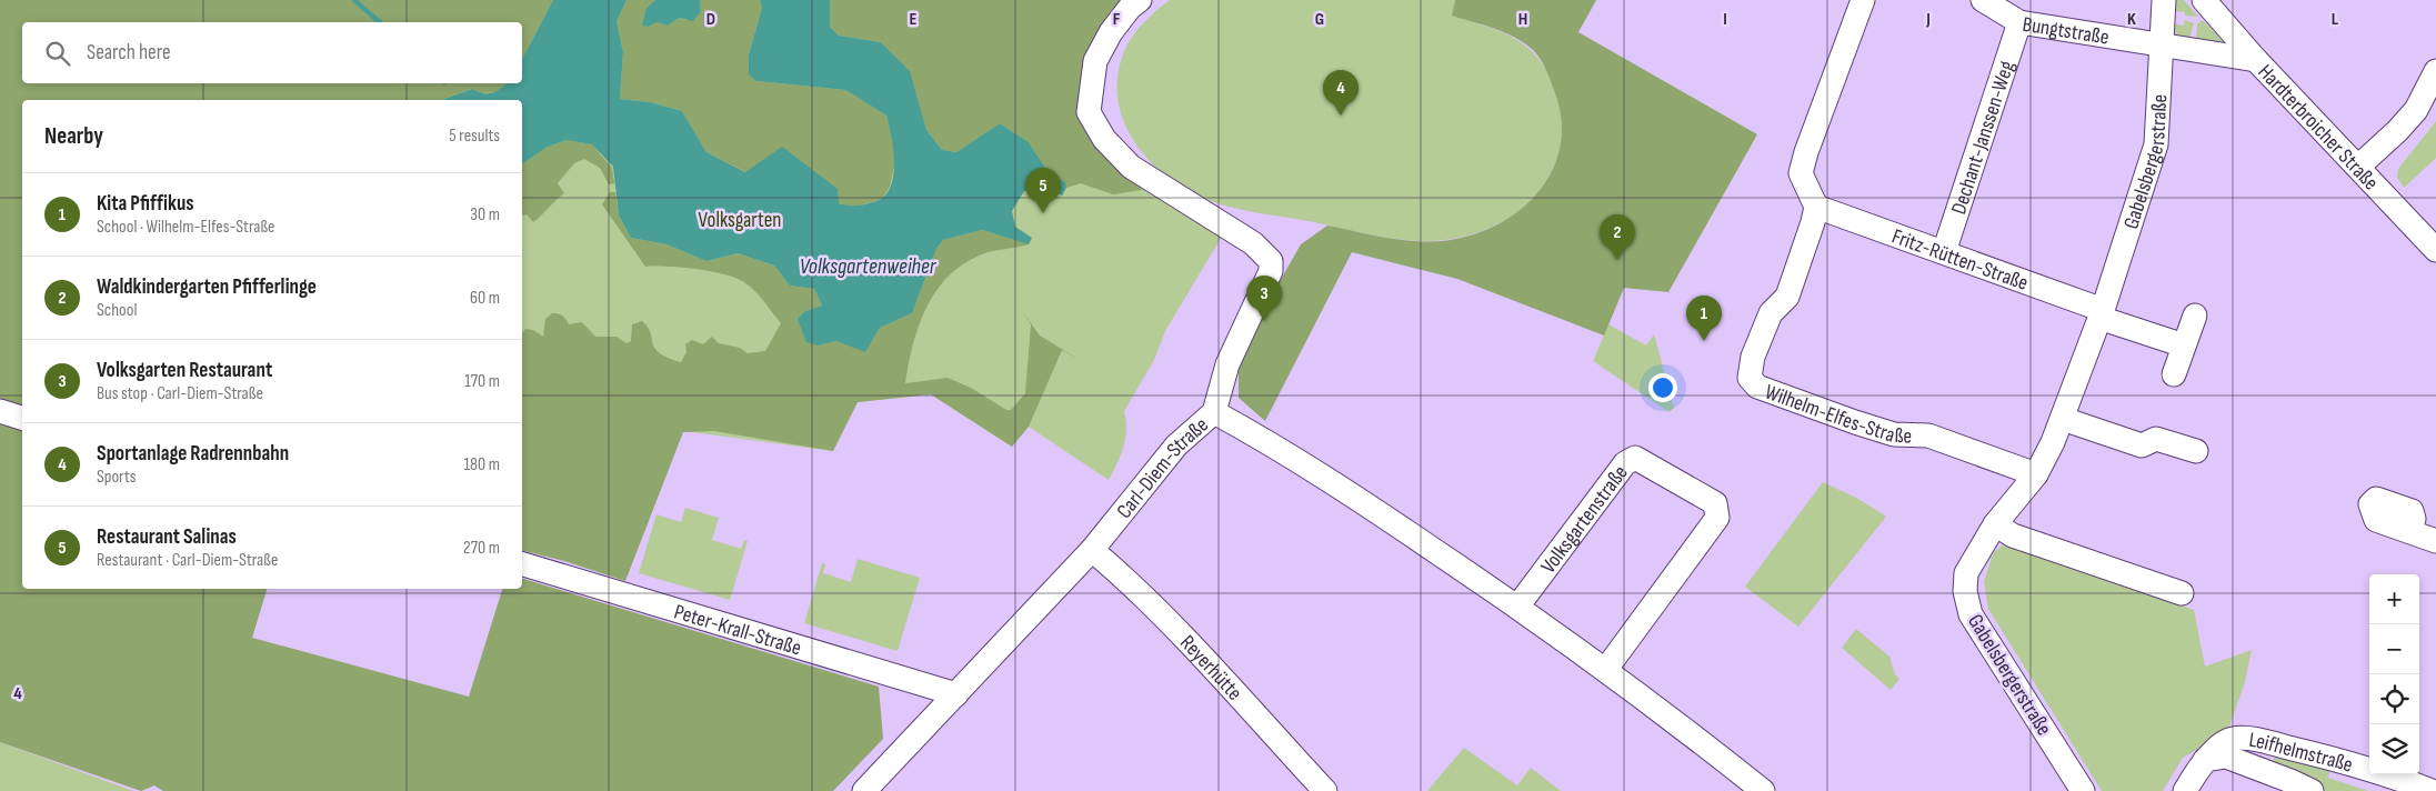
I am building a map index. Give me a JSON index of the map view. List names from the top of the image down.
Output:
{
  "streets": {
    "street": [
      "Bungtstraße",
      "Hardterbroicher Straße",
      "Dechant-Janssen-Weg",
      "Gabelsbergerstraße",
      "Fritz-Rütten-Straße",
      "Wilhelm-Elfes-Straße",
      "Carl-Diem-Straße",
      "Volksgartenstraße",
      "Peter-Krall-Straße",
      "Reyerhütte",
      "Leifhelmstraße"
    ]
  },
  "crossings": [
    ["Bungtstraße", "Hardterbroicher Straße"],
    ["Bungtstraße", "Dechant-Janssen-Weg"],
    ["Bungtstraße", "Gabelsbergerstraße"],
    ["Dechant-Janssen-Weg", "Fritz-Rütten-Straße"],
    ["Gabelsbergerstraße", "Fritz-Rütten-Straße"],
    ["Gabelsbergerstraße", "Wilhelm-Elfes-Straße"],
    ["Fritz-Rütten-Straße", "Wilhelm-Elfes-Straße"],
    ["Carl-Diem-Straße", "Peter-Krall-Straße"],
    ["Carl-Diem-Straße", "Reyerhütte"]
  ],
  "water": ["Volksgartenweiher"],
  "parks": ["Volksgarten"],
  "page": {
    "search": "Search here",
    "pins": [
      "4",
      "5",
      "2",
      "3",
      "1"
    ],
    "heading": ["Nearby", "5 results"],
    "list": [
      {
        "mark": "1",
        "name": "Kita Pfiffikus",
        "note": "School · Wilhelm-Elfes-Straße",
        "value": "30 m"
      },
      {
        "mark": "2",
        "name": "Waldkindergarten Pfifferlinge",
        "note": "School",
        "value": "60 m"
      },
      {
        "mark": "3",
        "name": "Volksgarten Restaurant",
        "note": "Bus stop · Carl-Diem-Straße",
        "value": "170 m"
      },
      {
        "mark": "4",
        "name": "Sportanlage Radrennbahn",
        "note": "Sports",
        "value": "180 m"
      },
      {
        "mark": "5",
        "name": "Restaurant Salinas",
        "note": "Restaurant · Carl-Diem-Straße",
        "value": "270 m"
      }
    ],
    "map_buttons": ["+", "−"]
  },
  "grid": {
    "columns": [
      "D",
      "E",
      "F",
      "G",
      "H",
      "I",
      "J",
      "K",
      "L"
    ],
    "rows": ["4"]
  }
}
